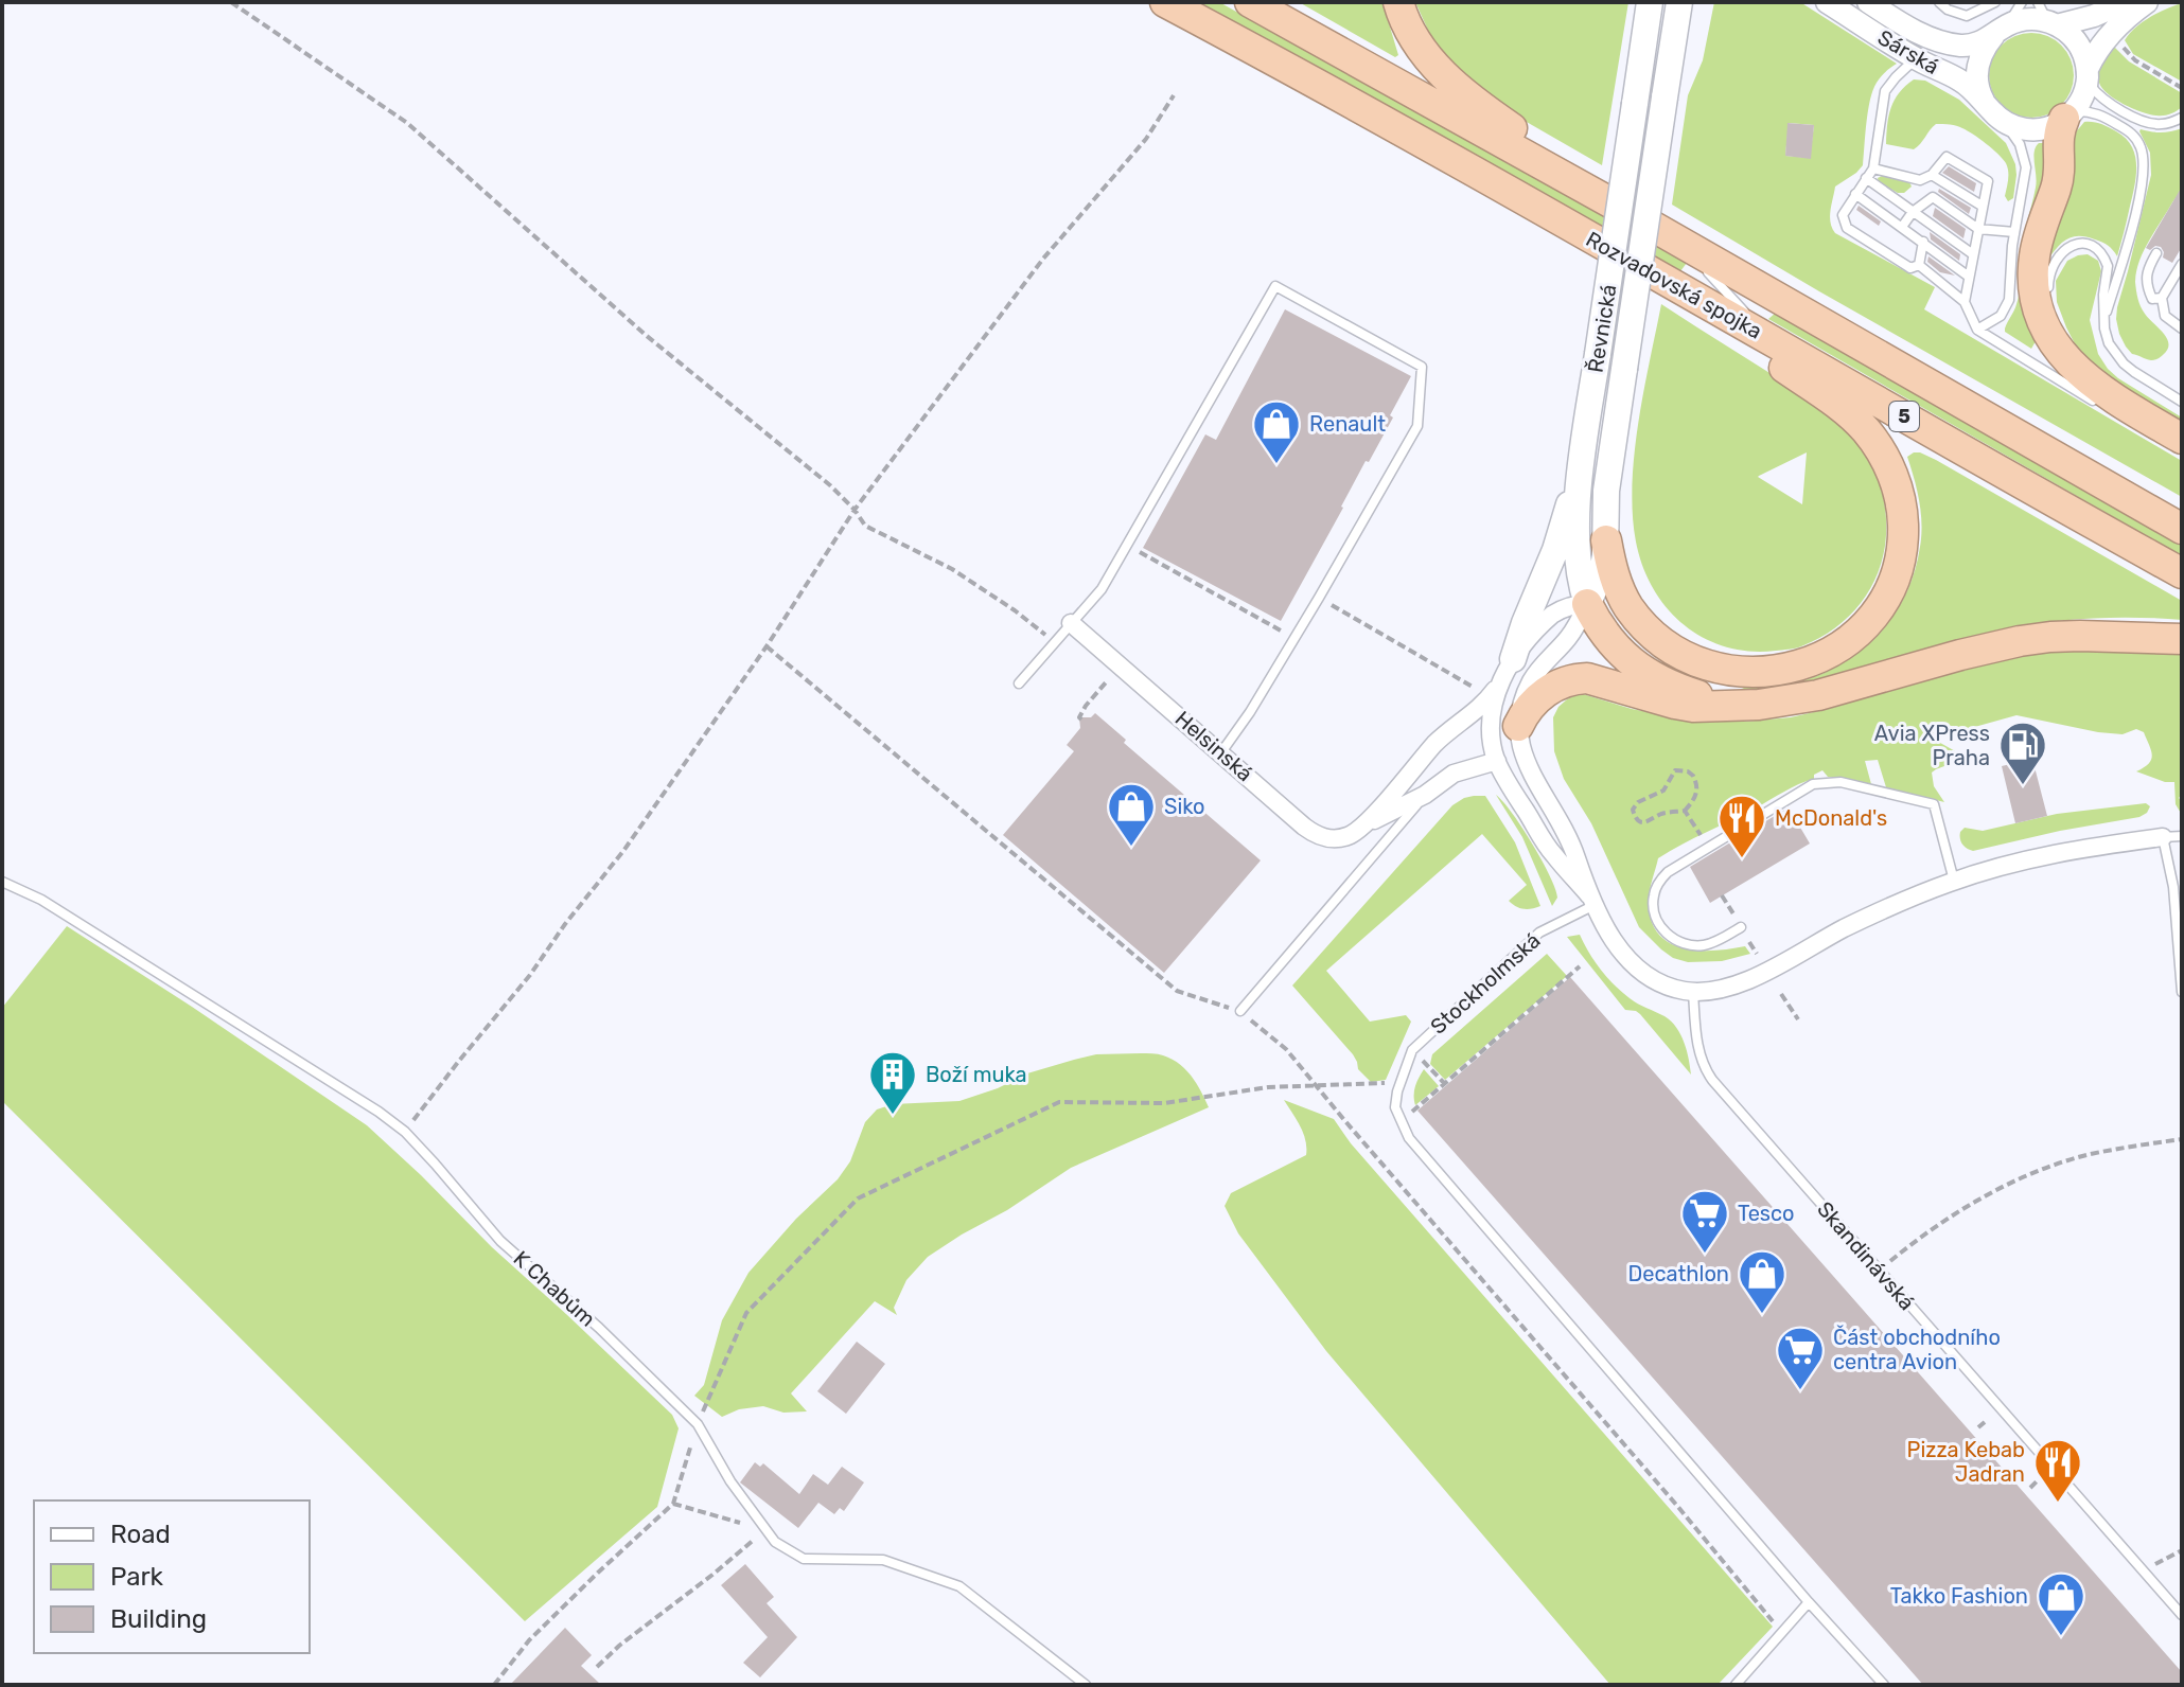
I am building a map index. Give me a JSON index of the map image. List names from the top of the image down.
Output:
{
  "streets": {
    "highway": ["Rozvadovská spojka", "5"],
    "main road": ["Řevnická"],
    "street": ["Sárská", "Helsinská"],
    "lane": ["Stockholmská", "Skandinávská", "K Chabům"]
  },
  "crossings": [
    ["Rozvadovská spojka", "5"]
  ],
  "places": {
    "shop": [
      "Renault",
      "Siko",
      "Decathlon",
      "Takko Fashion"
    ],
    "fuel station": ["Avia XPress Praha"],
    "restaurant": ["McDonald's", "Pizza Kebab Jadran"],
    "building": ["Boží muka"],
    "supermarket": ["Tesco", "Část obchodního centra Avion"]
  },
  "legend": ["Road", "Park", "Building"]
}
